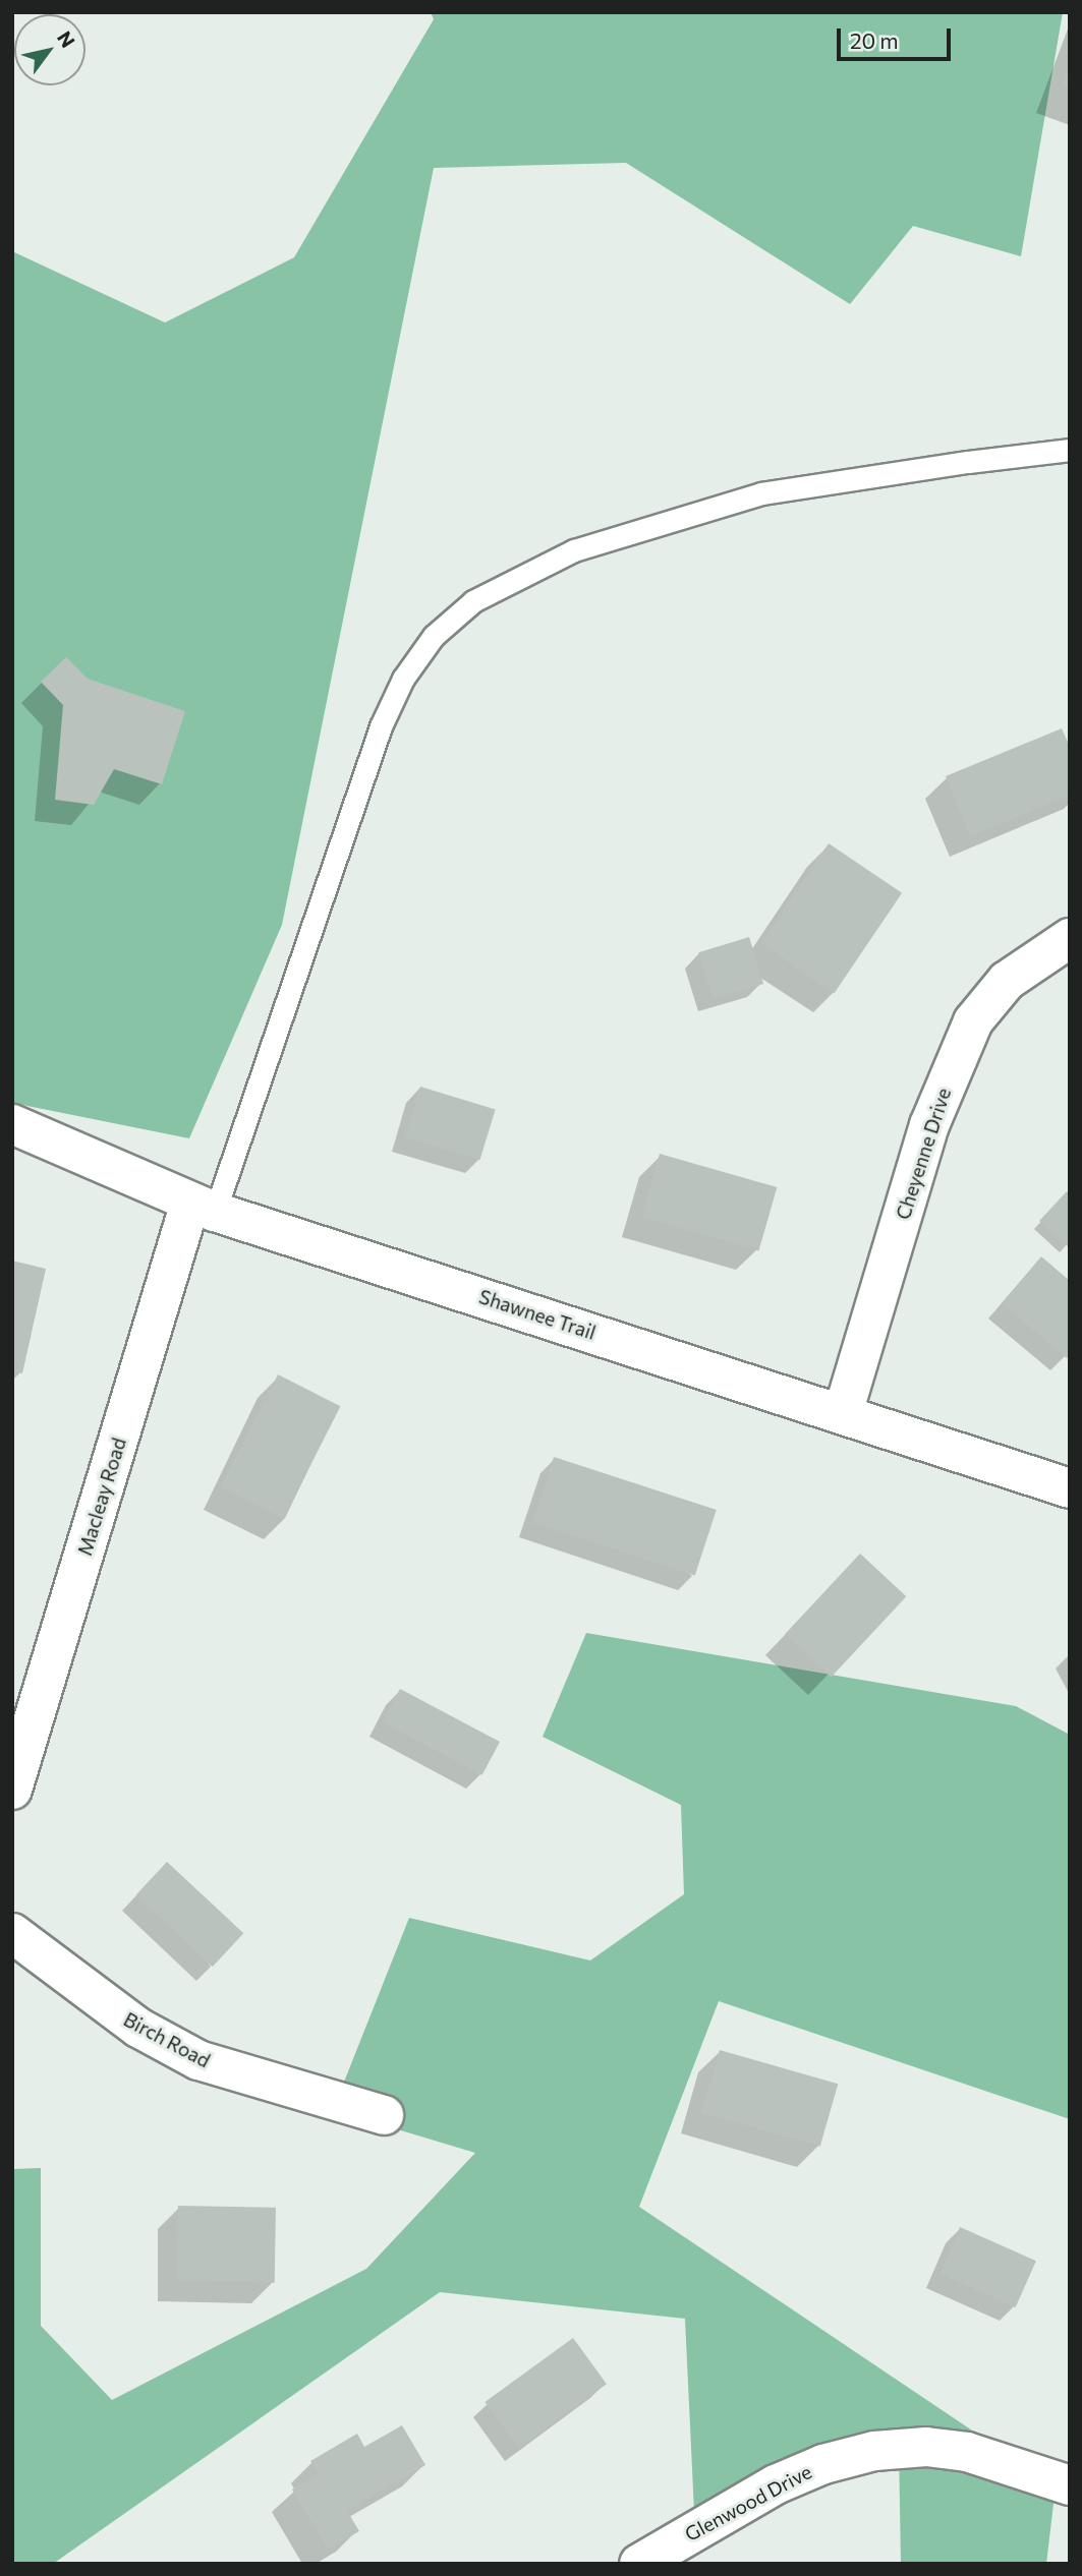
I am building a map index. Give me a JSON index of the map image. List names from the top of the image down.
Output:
{
  "streets": {
    "street": [
      "Cheyenne Drive",
      "Shawnee Trail",
      "Macleay Road",
      "Birch Road",
      "Glenwood Drive"
    ]
  },
  "crossings": [
    ["Cheyenne Drive", "Shawnee Trail"],
    ["Shawnee Trail", "Macleay Road"]
  ],
  "scale_bar": "20 m",
  "north": "top right"
}
